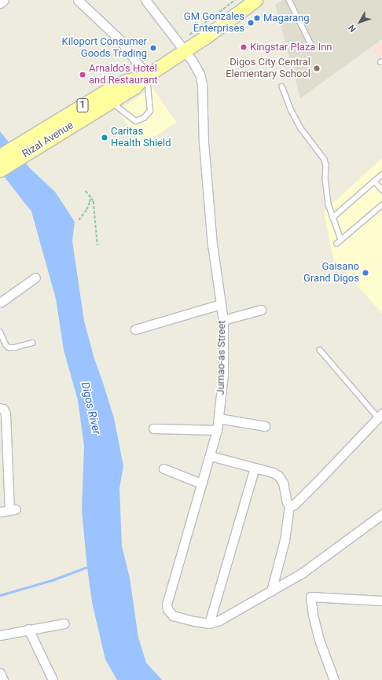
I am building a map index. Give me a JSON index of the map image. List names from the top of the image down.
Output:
{
  "streets": {
    "main road": ["1", "Rizal Avenue"],
    "street": ["Jumao-as Street"]
  },
  "crossings": [
    ["Rizal Avenue", "Jumao-as Street"]
  ],
  "water": ["Digos River"],
  "places": [
    "Magarang",
    "GM Gonzales Enterprises",
    "Kingstar Plaza Inn",
    "Kiloport Consumer Goods Trading",
    "Digos City Central Elementary School",
    "Arnaldo's Hotel and Restaurant",
    "Caritas Health Shield",
    "Gaisano Grand Digos"
  ],
  "north": "bottom left"
}
